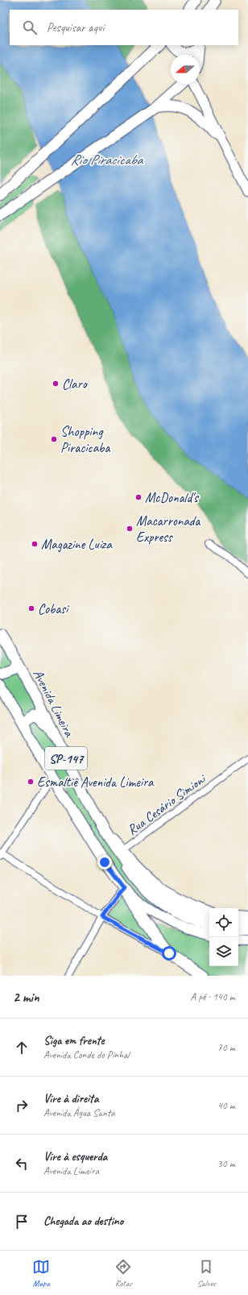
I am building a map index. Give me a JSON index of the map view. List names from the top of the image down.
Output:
{
  "streets": {
    "highway": ["Avenida Limeira", "SP-147"],
    "street": ["Rua Cesário Simioni"]
  },
  "crossings": [
    ["Avenida Limeira", "Rua Cesário Simioni"]
  ],
  "water": ["Rio Piracicaba"],
  "places": [
    "Claro",
    "Shopping Piracicaba",
    "McDonald's",
    "Macarronada Express",
    "Magazine Luiza",
    "Cobasi",
    "Esmaltiê Avenida Limeira"
  ],
  "north": "left",
  "page": {
    "search": "Pesquisar aqui",
    "heading": ["2 min", "A pé · 140 m"],
    "list": [
      ["Siga em frente", "Avenida Conde do Pinhal", "70 m"],
      ["Vire à direita", "Avenida Água Santa", "40 m"],
      ["Vire à esquerda", "Avenida Limeira", "30 m"],
      "Chegada ao destino"
    ],
    "nav": ["Mapa", "Rotas", "Salvos"]
  }
}
